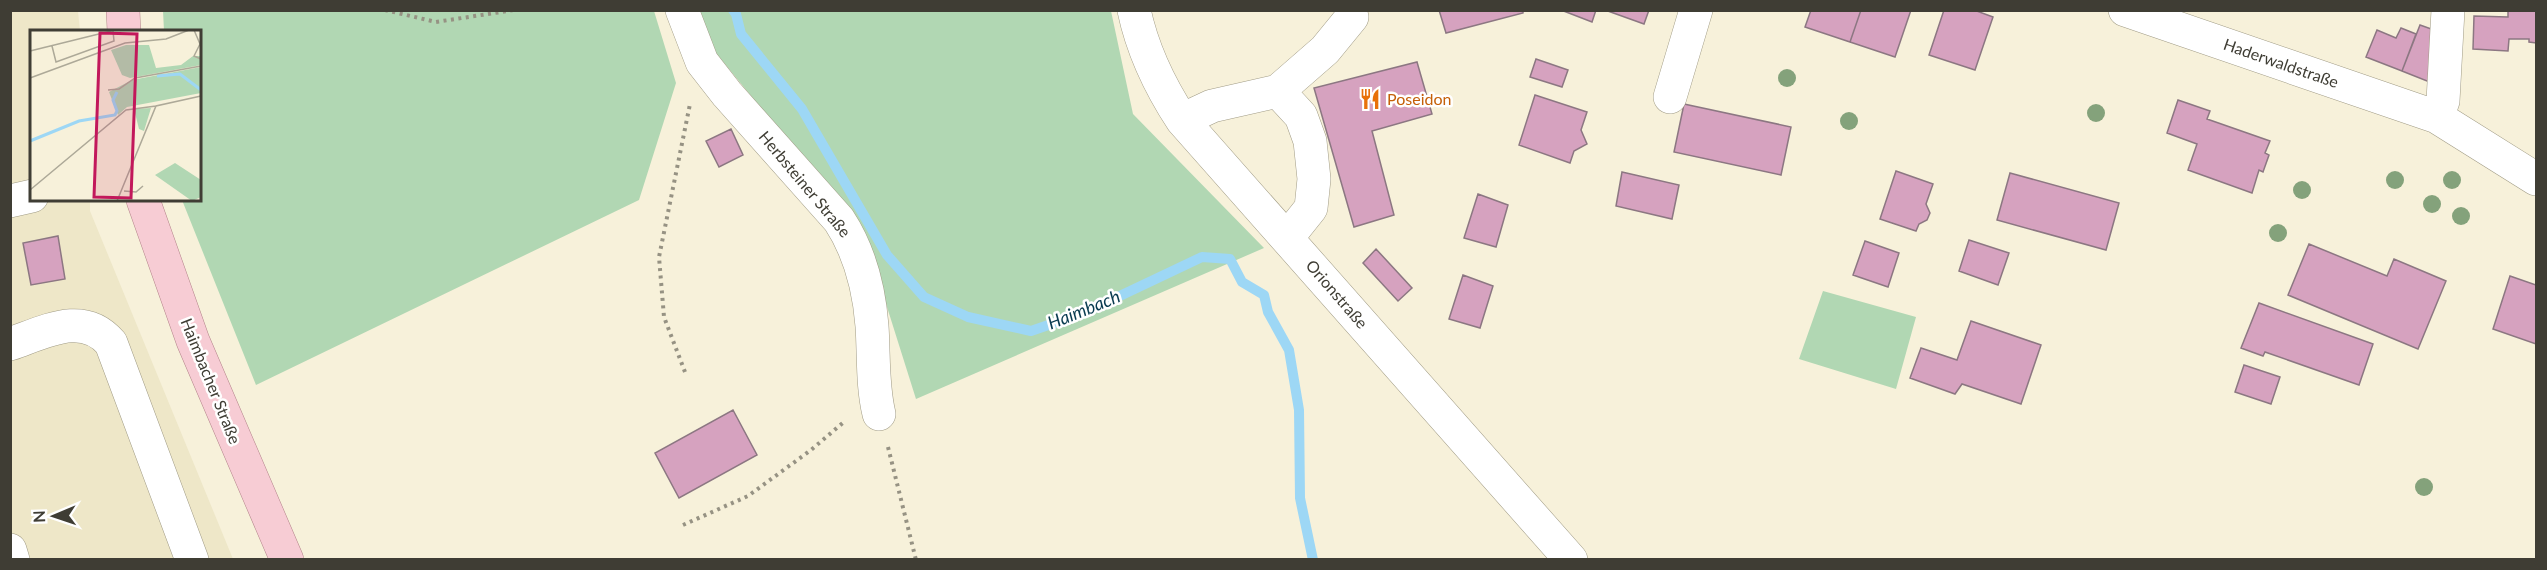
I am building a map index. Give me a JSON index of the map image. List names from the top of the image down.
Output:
{
  "streets": {
    "main road": ["Haimbacher Straße"],
    "street": ["Haderwaldstraße", "Herbsteiner Straße", "Orionstraße"]
  },
  "water": ["Haimbach"],
  "places": {
    "restaurant": ["Poseidon"]
  },
  "north": "left"
}
